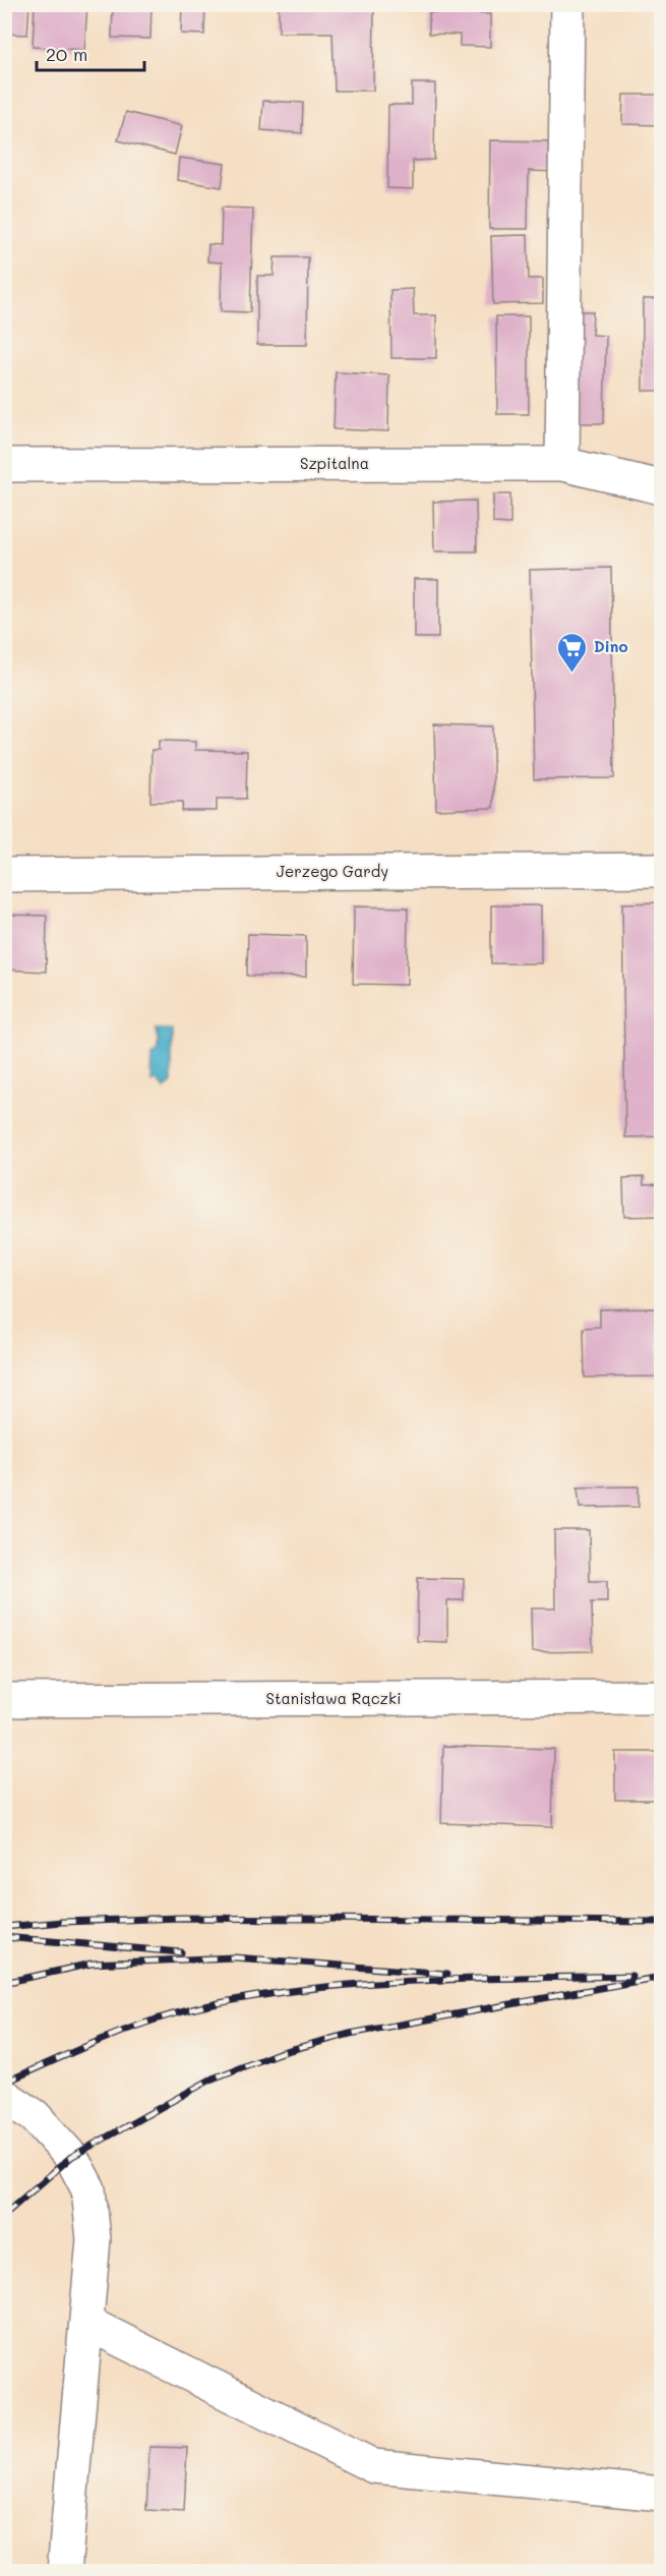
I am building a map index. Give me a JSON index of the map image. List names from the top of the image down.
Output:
{
  "streets": {
    "street": ["Szpitalna", "Jerzego Gardy", "Stanisława Rączki"]
  },
  "places": {
    "supermarket": ["Dino"]
  },
  "scale_bar": "20 m"
}
